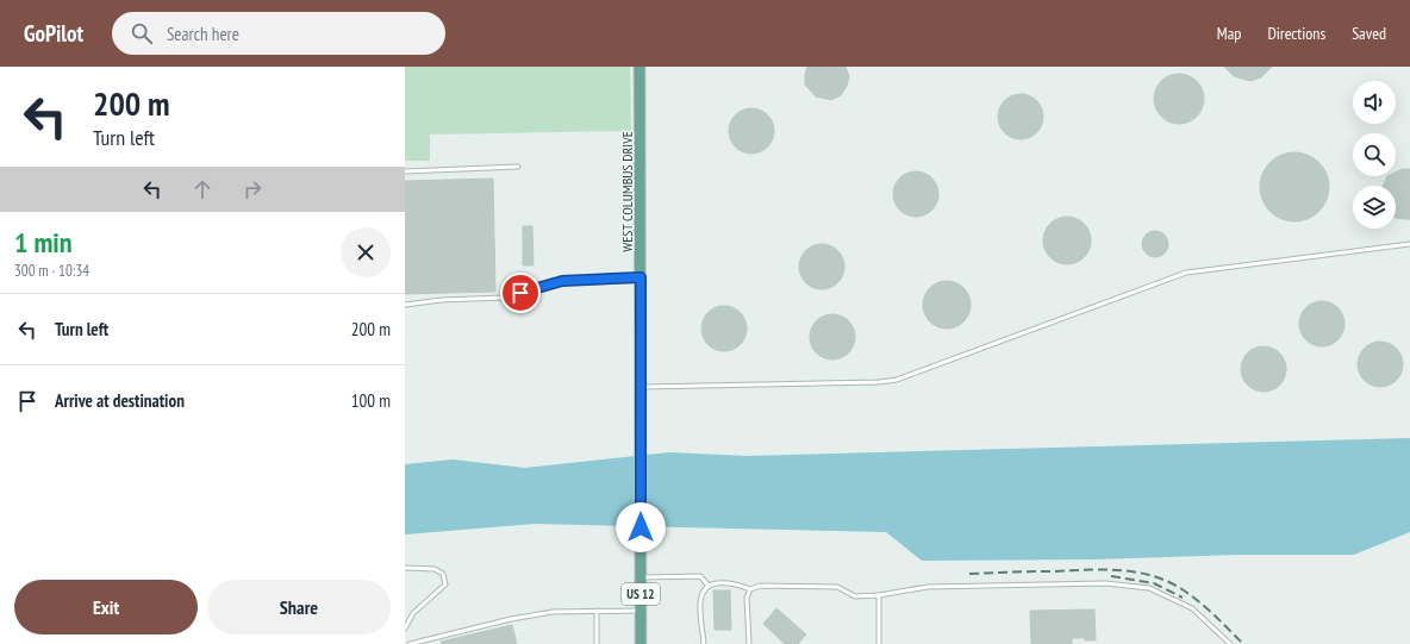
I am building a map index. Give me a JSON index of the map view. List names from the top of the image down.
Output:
{
  "streets": {
    "main road": ["WEST COLUMBUS DRIVE", "US 12"]
  },
  "crossings": [
    ["WEST COLUMBUS DRIVE", "US 12"]
  ],
  "page": {
    "header": "GoPilot",
    "search": "Search here",
    "nav": ["Map", "Directions", "Saved"],
    "turn": ["200 m", "Turn left"],
    "heading": ["1 min", "300 m · 10:34"],
    "list": [
      {
        "name": "Turn left",
        "value": "200 m"
      },
      {
        "name": "Arrive at destination",
        "value": "100 m"
      }
    ],
    "buttons": ["Exit", "Share"]
  }
}
